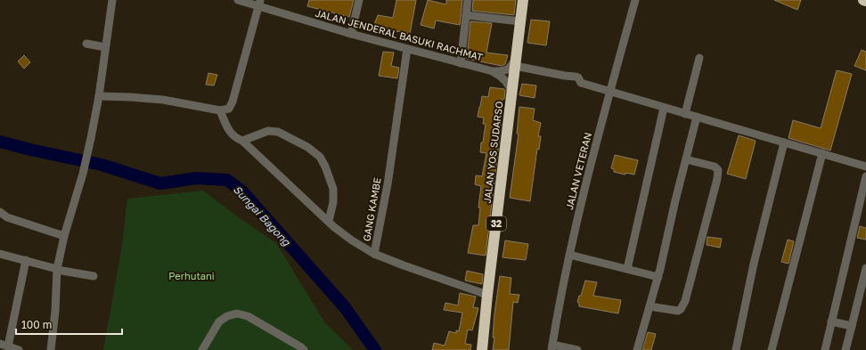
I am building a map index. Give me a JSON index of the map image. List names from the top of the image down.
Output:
{
  "streets": {
    "highway": ["JALAN YOS SUDARSO", "32"],
    "street": ["JALAN JENDERAL BASUKI RACHMAT", "JALAN VETERAN", "GANG KAMBE"]
  },
  "crossings": [
    ["JALAN JENDERAL BASUKI RACHMAT", "GANG KAMBE"],
    ["JALAN YOS SUDARSO", "GANG KAMBE"]
  ],
  "water": ["Sungai Bagong"],
  "parks": ["Perhutani"],
  "scale_bar": "100 m"
}
